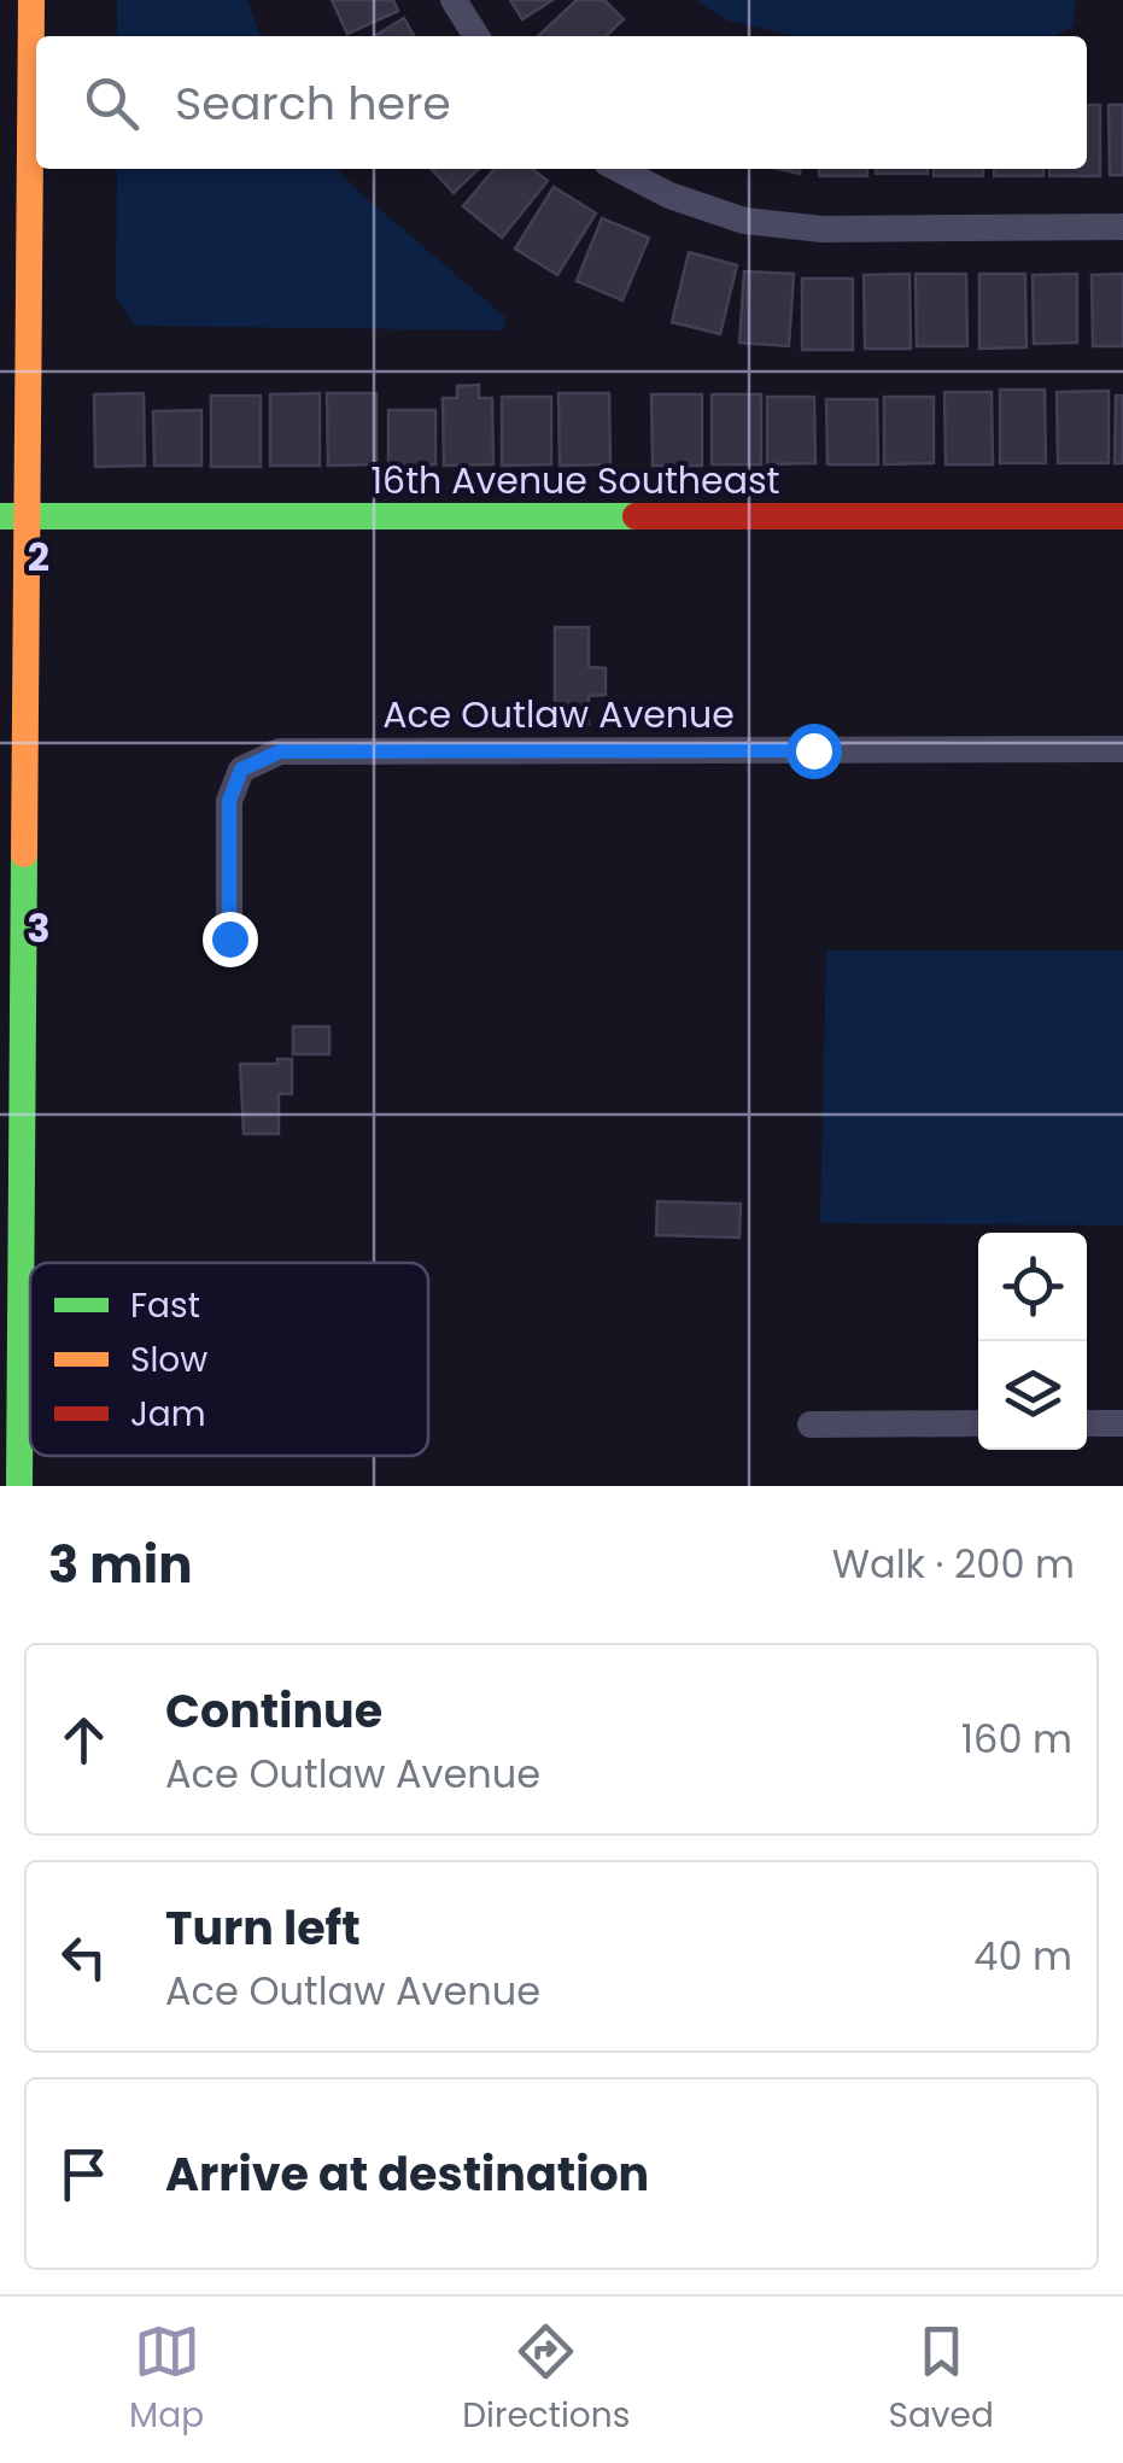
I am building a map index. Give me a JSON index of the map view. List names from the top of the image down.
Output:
{
  "streets": {
    "street": ["16th Avenue Southeast", "Ace Outlaw Avenue"]
  },
  "legend": ["Fast", "Slow", "Jam"],
  "page": {
    "search": "Search here",
    "heading": ["3 min", "Walk · 200 m"],
    "list": [
      ["Continue", "Ace Outlaw Avenue", "160 m"],
      ["Turn left", "Ace Outlaw Avenue", "40 m"],
      "Arrive at destination"
    ],
    "nav": ["Map", "Directions", "Saved"]
  },
  "grid": {
    "rows": ["2", "3"]
  }
}
